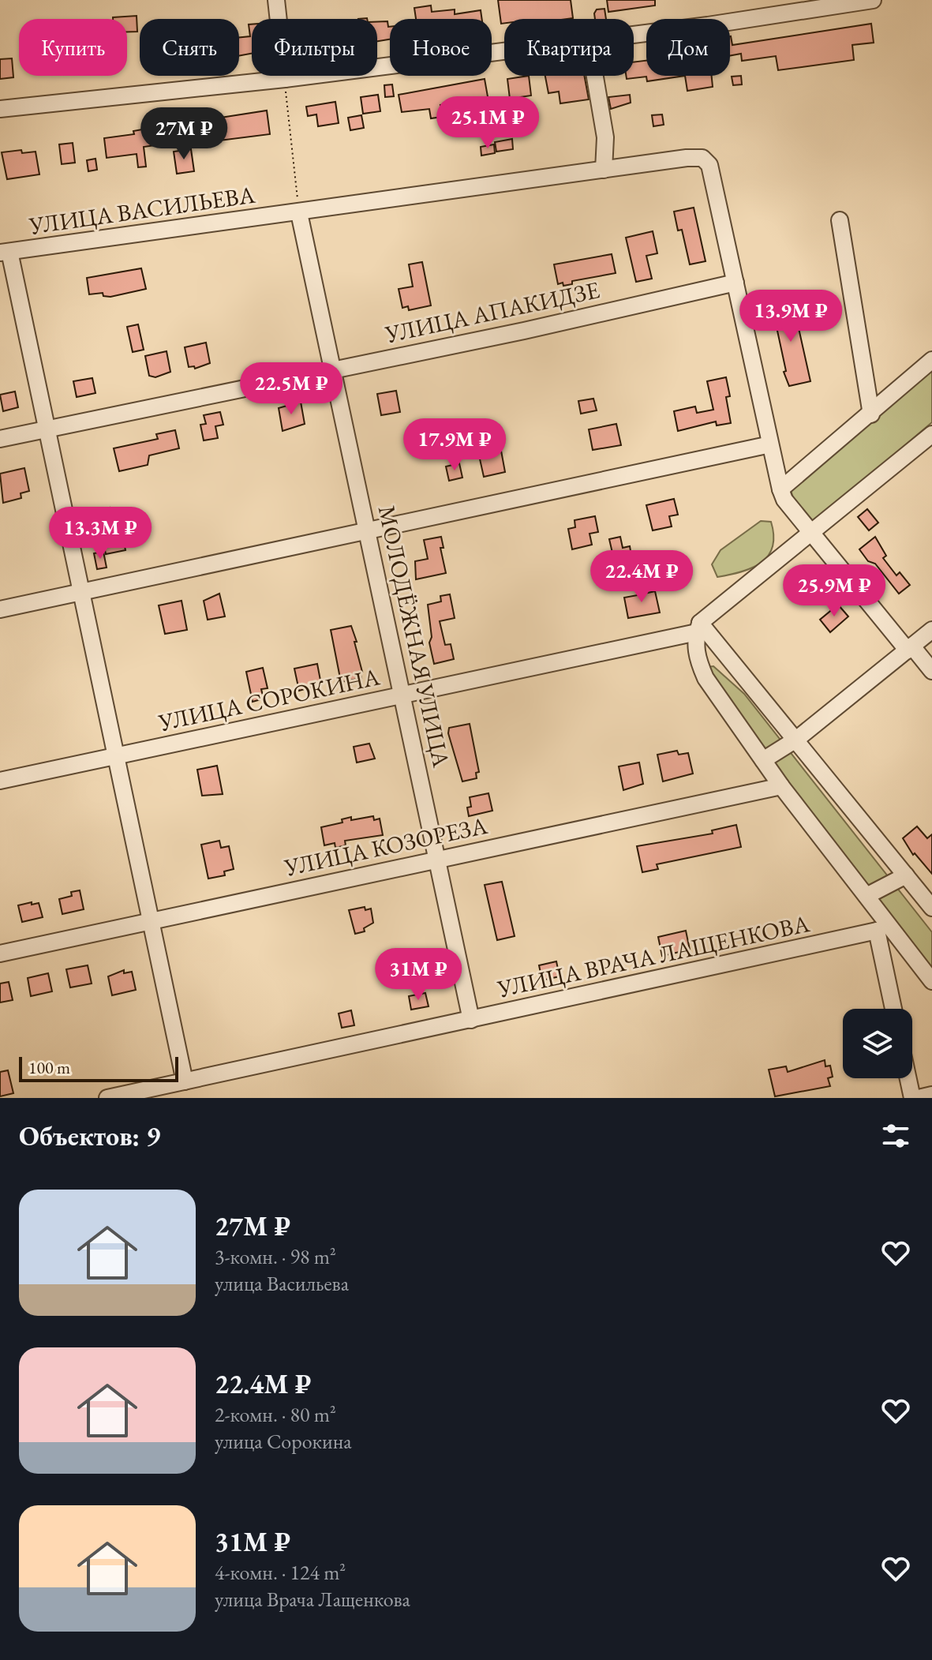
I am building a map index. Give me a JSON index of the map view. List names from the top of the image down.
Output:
{
  "streets": {
    "street": [
      "УЛИЦА ВАСИЛЬЕВА",
      "УЛИЦА АПАКИДЗЕ",
      "МОЛОДЁЖНАЯ УЛИЦА",
      "УЛИЦА СОРОКИНА",
      "УЛИЦА КОЗОРЕЗА",
      "УЛИЦА ВРАЧА ЛАЩЕНКОВА"
    ]
  },
  "crossings": [
    ["УЛИЦА ВАСИЛЬЕВА", "УЛИЦА АПАКИДЗЕ"],
    ["УЛИЦА ВАСИЛЬЕВА", "МОЛОДЁЖНАЯ УЛИЦА"],
    ["УЛИЦА АПАКИДЗЕ", "МОЛОДЁЖНАЯ УЛИЦА"],
    ["МОЛОДЁЖНАЯ УЛИЦА", "УЛИЦА СОРОКИНА"],
    ["МОЛОДЁЖНАЯ УЛИЦА", "УЛИЦА КОЗОРЕЗА"],
    ["МОЛОДЁЖНАЯ УЛИЦА", "УЛИЦА ВРАЧА ЛАЩЕНКОВА"]
  ],
  "scale_bar": "100 m",
  "page": {
    "chip": [
      "Купить",
      "Снять",
      "Фильтры",
      "Новое",
      "Квартира",
      "Дом"
    ],
    "price": [
      "25.1M ₽",
      "27M ₽",
      "13.9M ₽",
      "22.5M ₽",
      "17.9M ₽",
      "13.3M ₽",
      "22.4M ₽",
      "25.9M ₽",
      "31M ₽"
    ],
    "scale": "100 m",
    "heading": "Объектов: 9",
    "list": [
      {
        "name": "27M ₽",
        "note": "3-комн. · 98 m² · улица Васильева"
      },
      {
        "name": "22.4M ₽",
        "note": "2-комн. · 80 m² · улица Сорокина"
      },
      {
        "name": "31M ₽",
        "note": "4-комн. · 124 m² · улица Врача Лащенкова"
      }
    ]
  }
}
